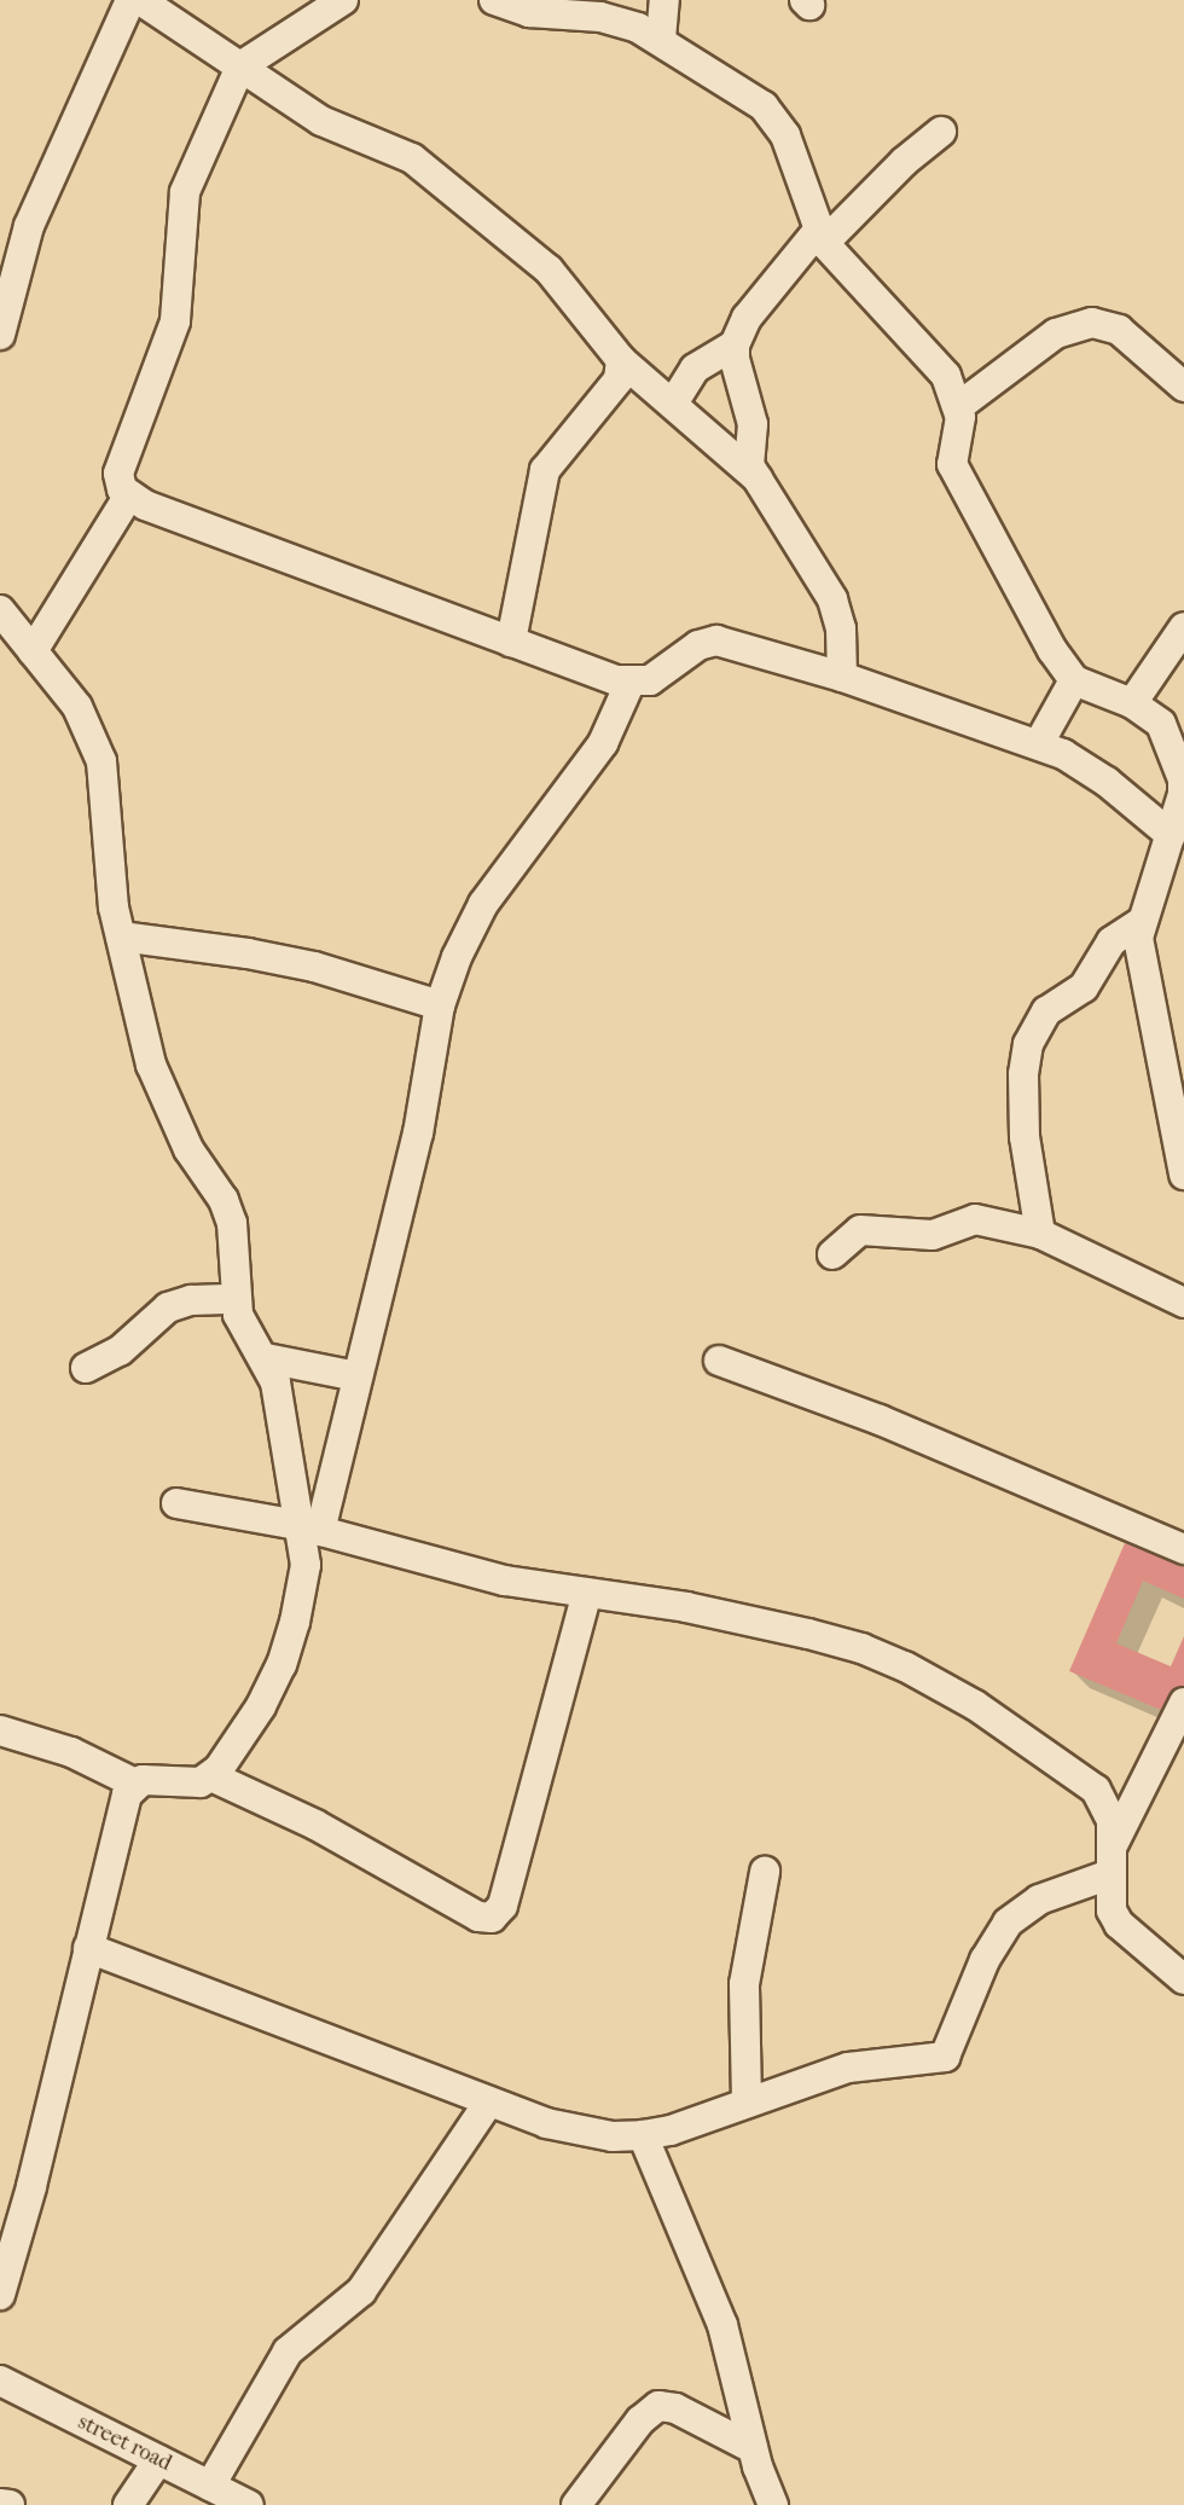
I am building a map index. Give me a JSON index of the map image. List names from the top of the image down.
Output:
{
  "streets": {
    "street": ["street road"]
  }
}
